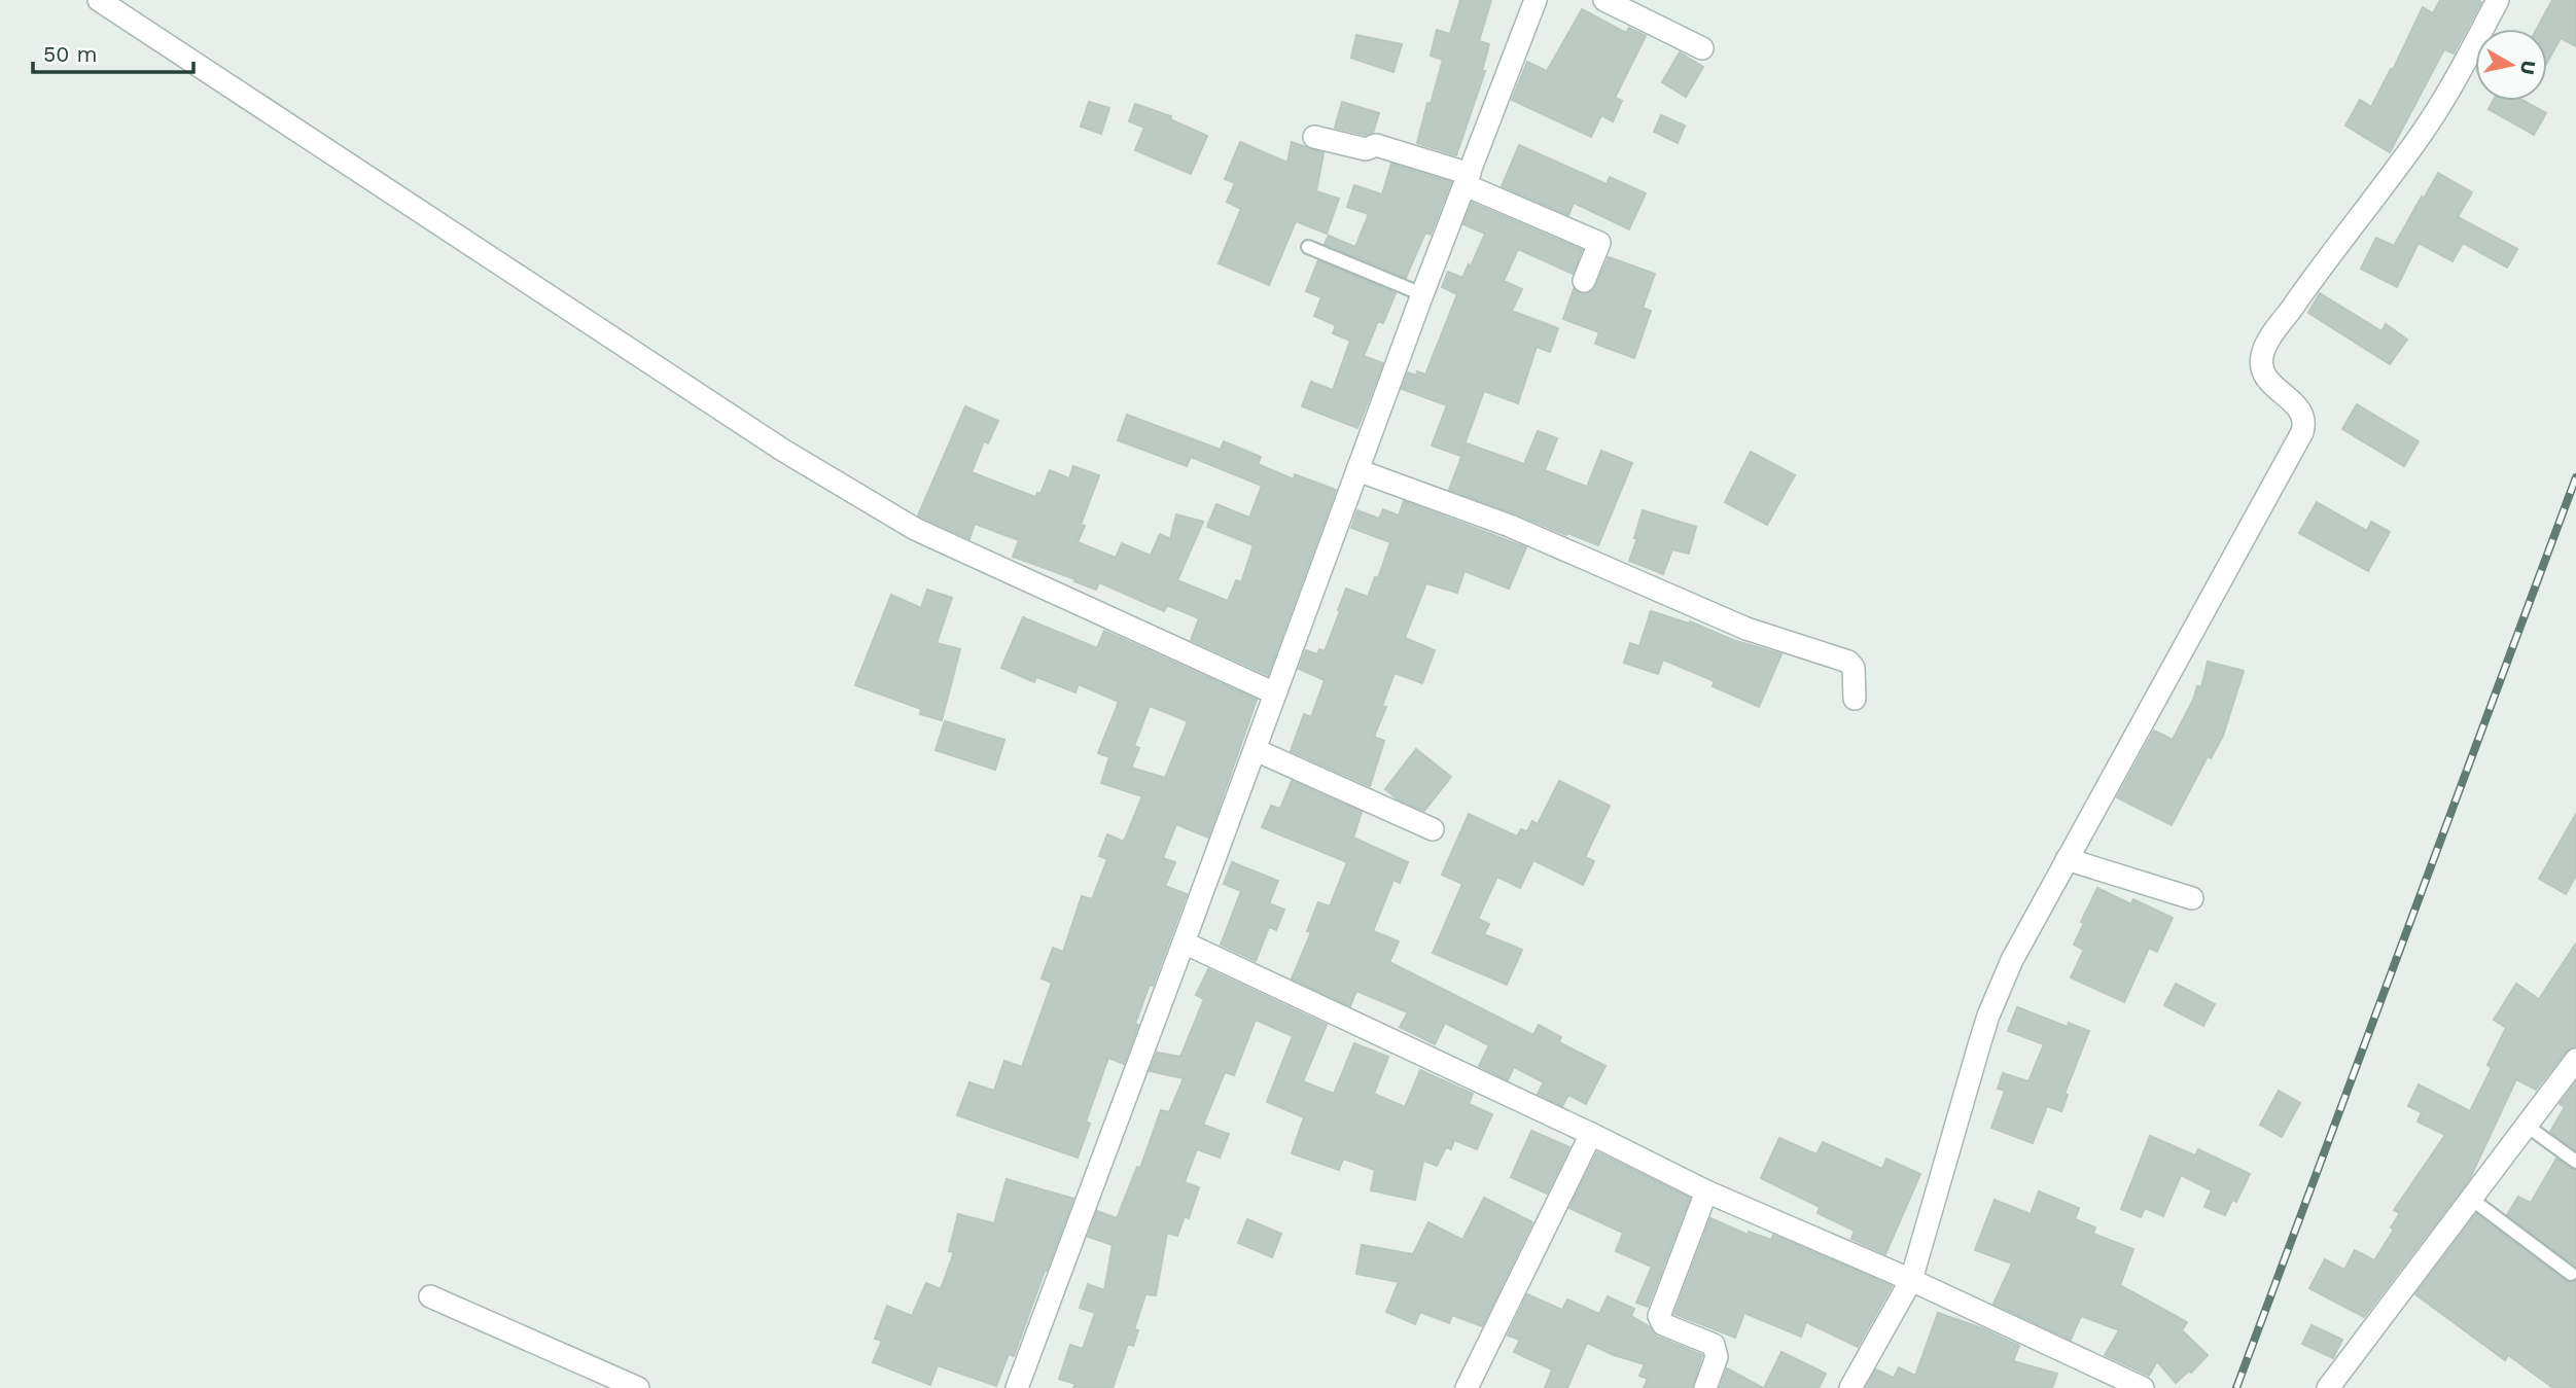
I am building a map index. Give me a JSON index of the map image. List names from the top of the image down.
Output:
{
  "scale_bar": "50 m",
  "north": "right"
}
